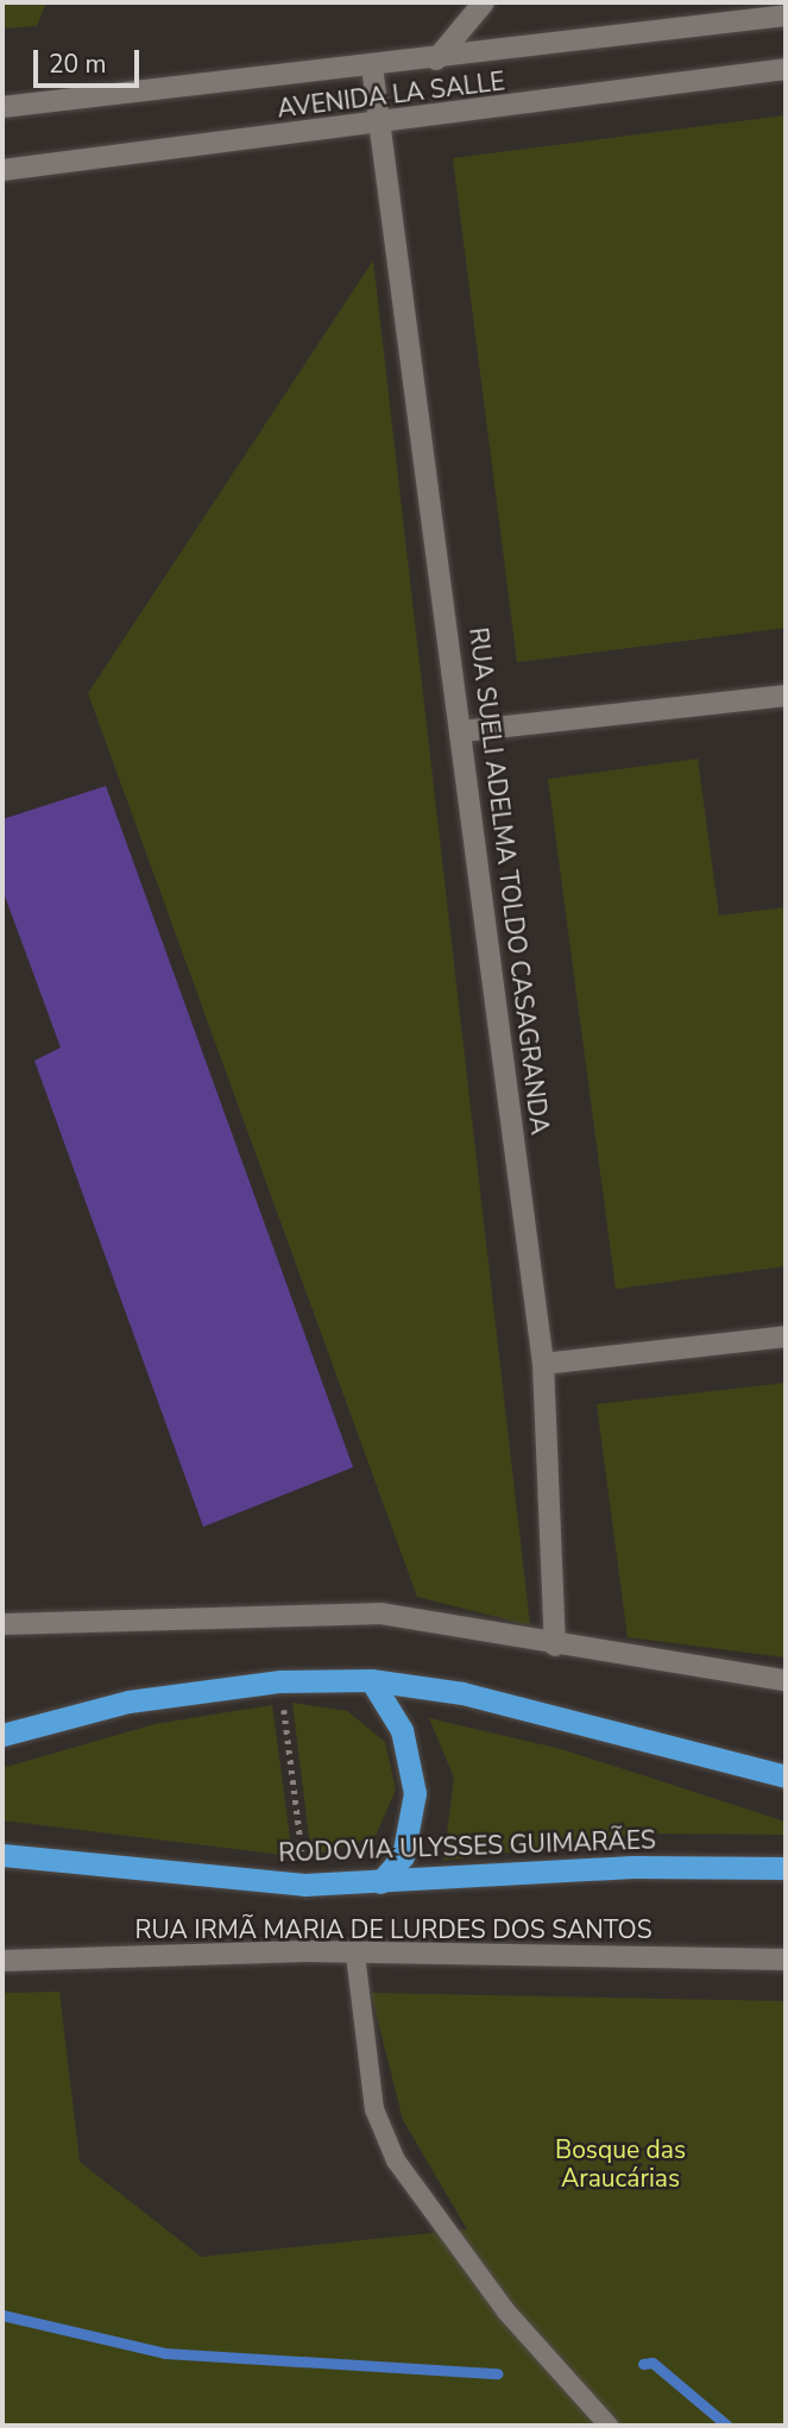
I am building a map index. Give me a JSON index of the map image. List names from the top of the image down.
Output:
{
  "streets": {
    "highway": ["RODOVIA ULYSSES GUIMARÃES"],
    "street": ["AVENIDA LA SALLE", "RUA SUELI ADELMA TOLDO CASAGRANDA", "RUA IRMÃ MARIA DE LURDES DOS SANTOS"]
  },
  "crossings": [
    ["AVENIDA LA SALLE", "RUA SUELI ADELMA TOLDO CASAGRANDA"]
  ],
  "parks": ["Bosque das Araucárias"],
  "scale_bar": "20 m"
}
